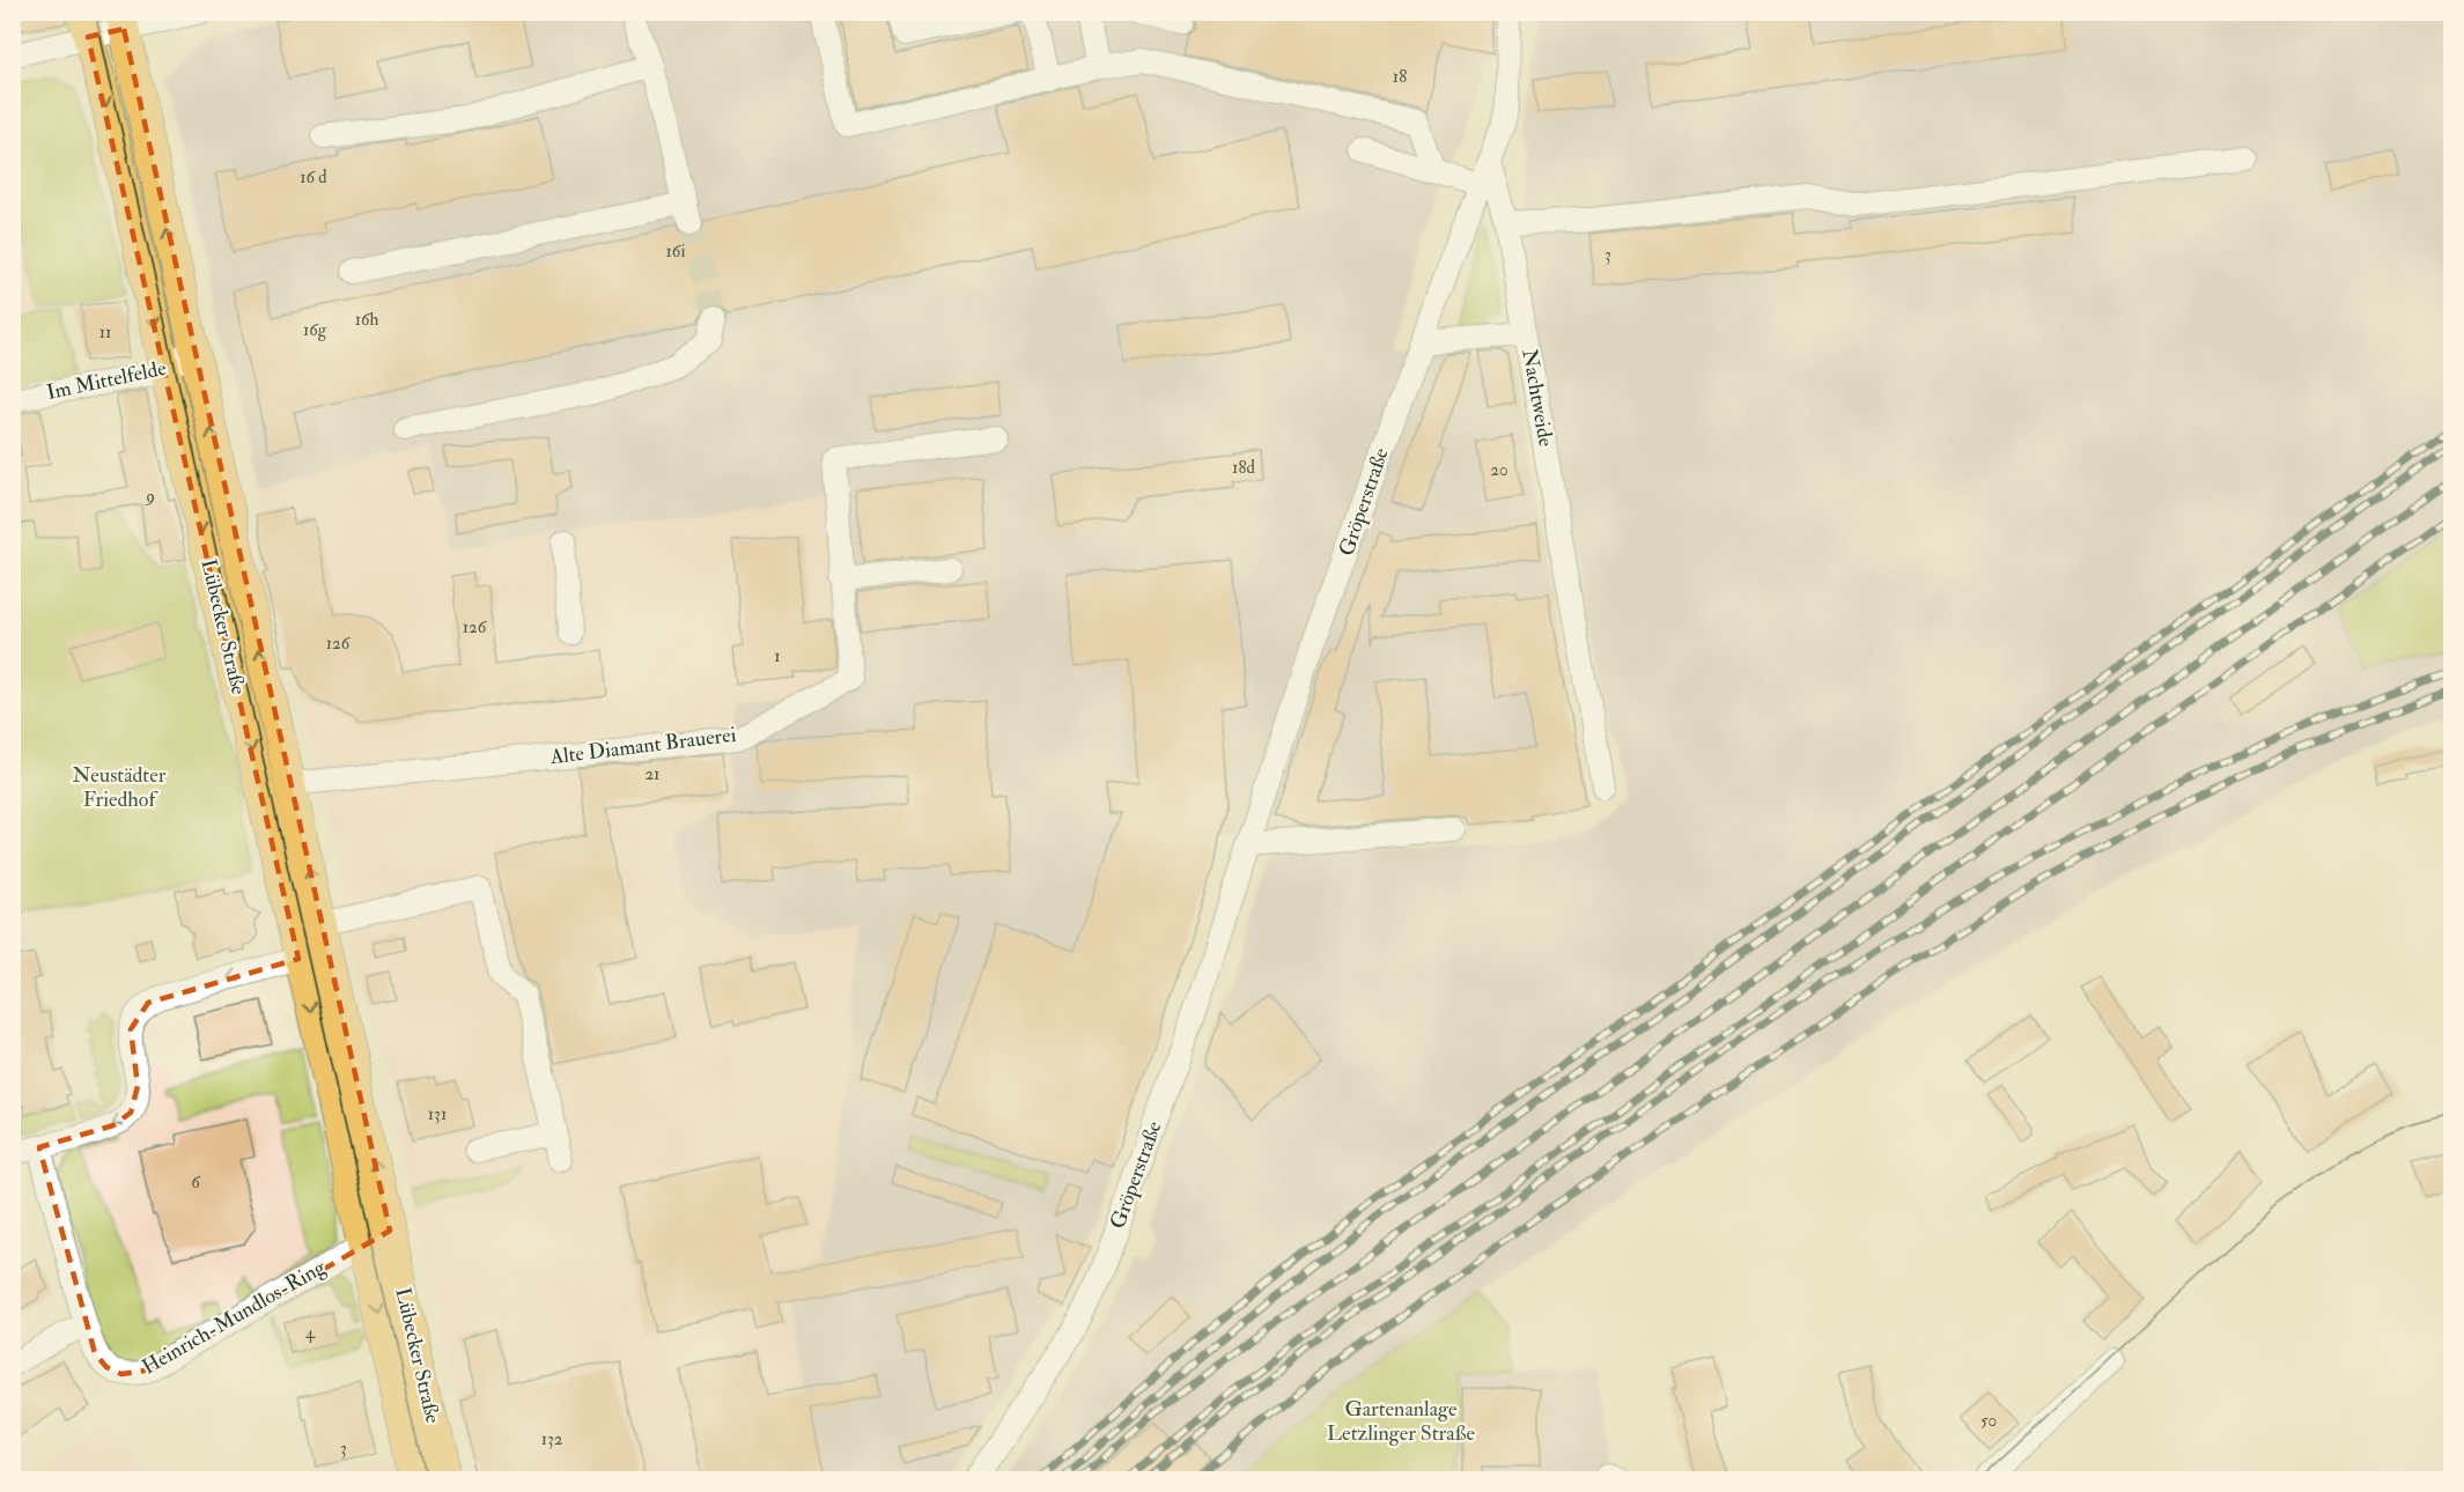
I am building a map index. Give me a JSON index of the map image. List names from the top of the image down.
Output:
{
  "streets": {
    "main road": ["Lübecker Straße"],
    "street": [
      "Im Mittelfelde",
      "Nachtweide",
      "Gröperstraße",
      "Alte Diamant Brauerei",
      "Heinrich-Mundlos-Ring"
    ]
  },
  "crossings": [
    ["Im Mittelfelde", "Lübecker Straße"],
    ["Nachtweide", "Gröperstraße"],
    ["Lübecker Straße", "Alte Diamant Brauerei"],
    ["Lübecker Straße", "Heinrich-Mundlos-Ring"]
  ],
  "parks": ["Neustädter Friedhof", "Gartenanlage Letzlinger Straße"],
  "house_numbers": [
    "18",
    "16 d",
    "16i",
    "3",
    "16h",
    "16g",
    "11",
    "18d",
    "20",
    "9",
    "126",
    "126",
    "1",
    "21",
    "131",
    "6",
    "4",
    "50",
    "132",
    "3"
  ]
}
